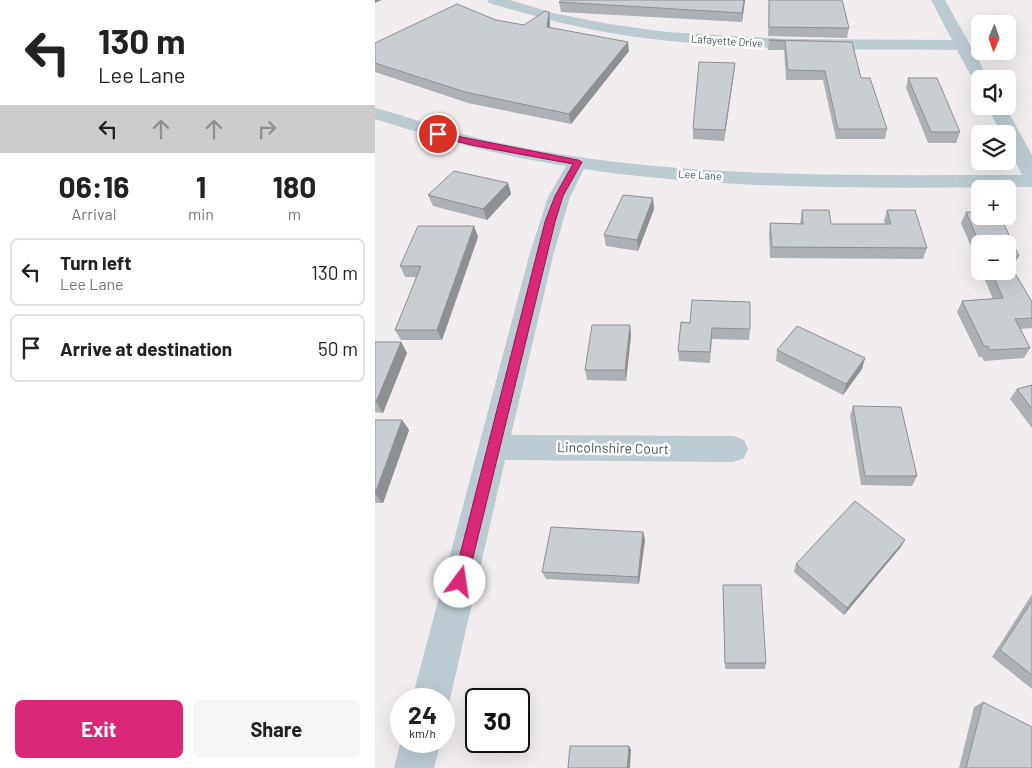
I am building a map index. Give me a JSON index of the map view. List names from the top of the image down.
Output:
{
  "streets": {
    "street": ["Lafayette Drive", "Lee Lane", "Lincolnshire Court"]
  },
  "north": "bottom",
  "page": {
    "turn": ["130 m", "Lee Lane"],
    "map_buttons": ["+", "−"],
    "eta": [
      "06:16",
      "Arrival",
      "1",
      "min",
      "180",
      "m"
    ],
    "list": [
      {
        "name": "Turn left",
        "note": "Lee Lane",
        "value": "130 m"
      },
      {
        "name": "Arrive at destination",
        "value": "50 m"
      }
    ],
    "speed": "24 km/h",
    "limit": "30",
    "buttons": ["Exit", "Share"]
  }
}
